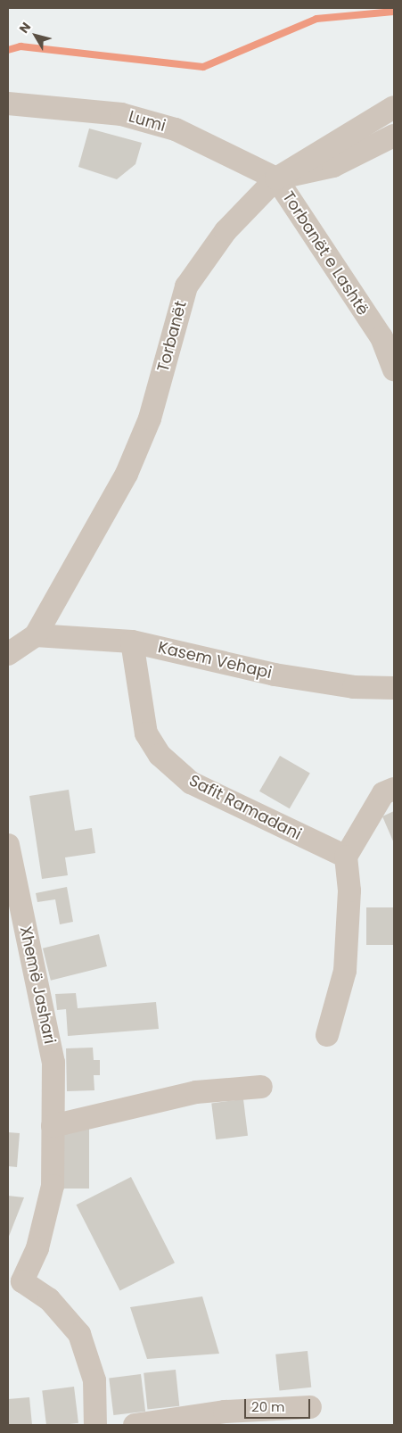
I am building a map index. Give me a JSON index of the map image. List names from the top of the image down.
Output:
{
  "streets": {
    "street": [
      "Lumi",
      "Torbanët e Lashtë",
      "Torbanët",
      "Kasem Vehapi",
      "Safit Ramadani",
      "Xhemë Jashari"
    ]
  },
  "crossings": [
    ["Lumi", "Torbanët e Lashtë"],
    ["Lumi", "Torbanët"],
    ["Torbanët e Lashtë", "Torbanët"],
    ["Torbanët", "Kasem Vehapi"],
    ["Kasem Vehapi", "Safit Ramadani"]
  ],
  "scale_bar": "20 m",
  "north": "top left"
}
